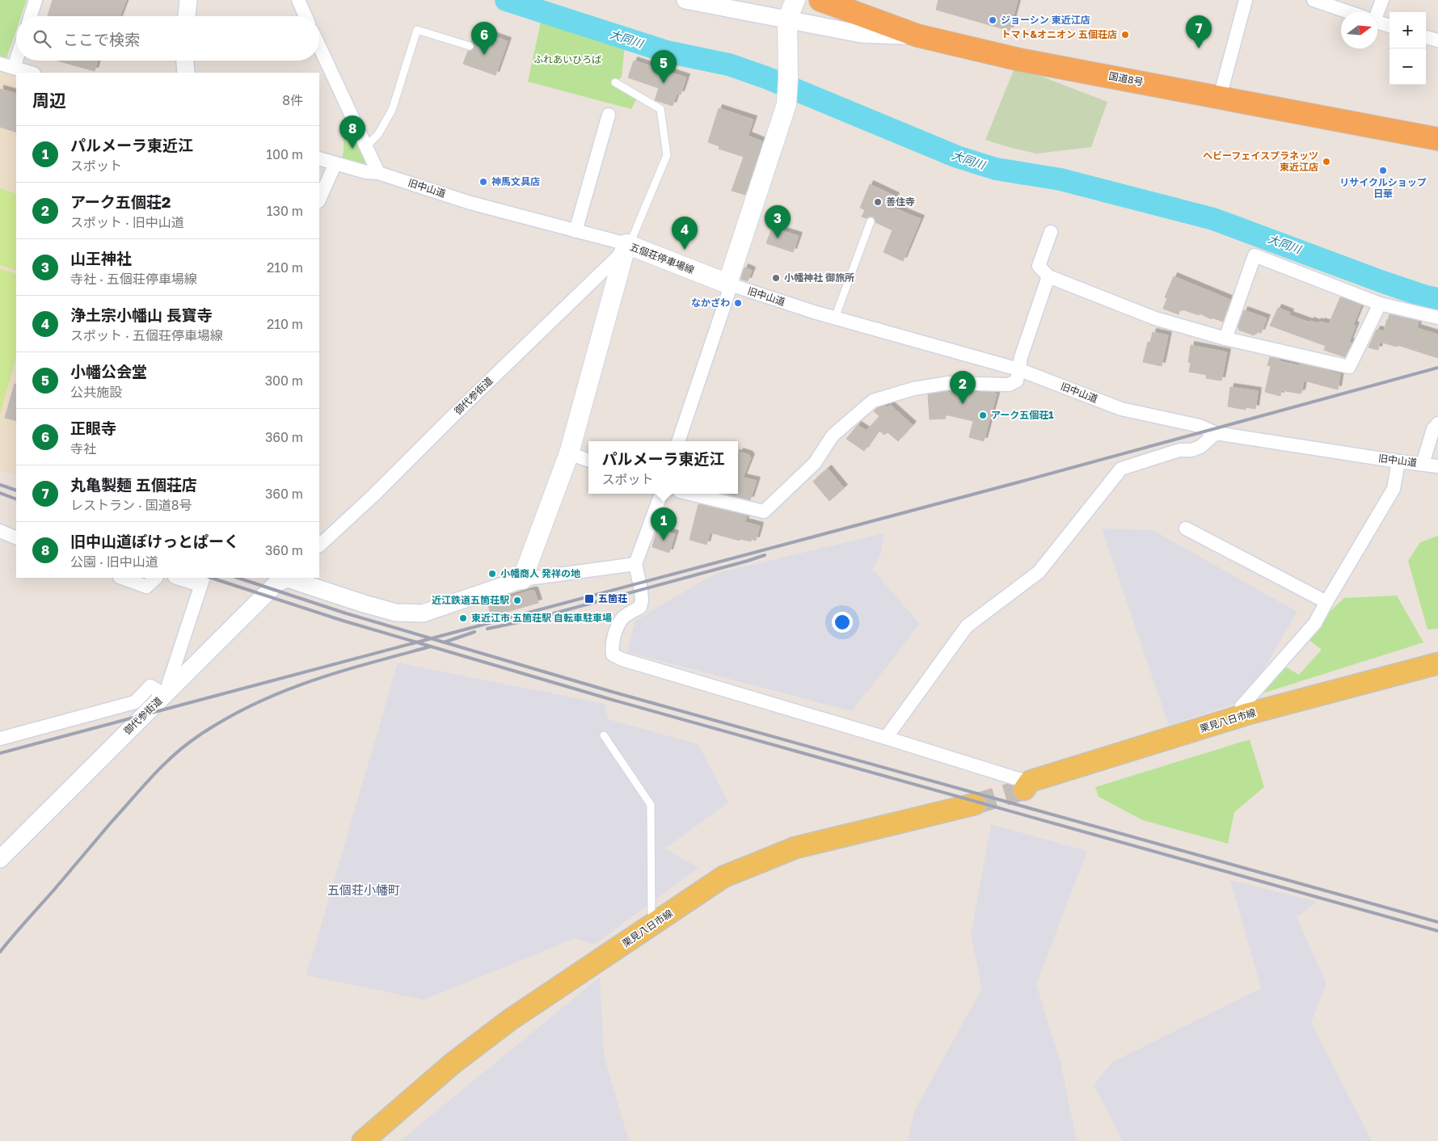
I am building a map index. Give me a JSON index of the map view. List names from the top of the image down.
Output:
{
  "streets": {
    "highway": ["国道8号"],
    "main road": ["五個荘停車場線", "栗見八日市線"],
    "street": ["旧中山道", "御代参街道"]
  },
  "crossings": [
    ["旧中山道", "五個荘停車場線"],
    ["旧中山道", "御代参街道"],
    ["五個荘停車場線", "御代参街道"]
  ],
  "districts": ["五個荘小幡町"],
  "water": ["大同川"],
  "parks": ["ふれあいひろば"],
  "places": {
    "other": [
      "ジョーシン 東近江店",
      "トマト&オニオン 五個荘店",
      "ヘビーフェイスプラネッツ 東近江店",
      "リサイクルショップ 日華",
      "神馬文具店",
      "善住寺",
      "小幡神社 御旅所",
      "なかざわ",
      "アーク五個荘1",
      "小幡商人 発祥の地",
      "近江鉄道五箇荘駅",
      "東近江市 五箇荘駅 自転車駐車場"
    ],
    "transit": ["五箇荘"]
  },
  "north": "right",
  "page": {
    "map_buttons": ["+", "−"],
    "pins": [
      "7",
      "6",
      "5",
      "8",
      "3",
      "4",
      "2",
      "1"
    ],
    "search": "ここで検索",
    "heading": ["周辺", "8件"],
    "list": [
      {
        "mark": "1",
        "name": "パルメーラ東近江",
        "note": "スポット",
        "value": "100 m"
      },
      {
        "mark": "2",
        "name": "アーク五個荘2",
        "note": "スポット · 旧中山道",
        "value": "130 m"
      },
      {
        "mark": "3",
        "name": "山王神社",
        "note": "寺社 · 五個荘停車場線",
        "value": "210 m"
      },
      {
        "mark": "4",
        "name": "浄土宗小幡山 長寶寺",
        "note": "スポット · 五個荘停車場線",
        "value": "210 m"
      },
      {
        "mark": "5",
        "name": "小幡公会堂",
        "note": "公共施設",
        "value": "300 m"
      },
      {
        "mark": "6",
        "name": "正眼寺",
        "note": "寺社",
        "value": "360 m"
      },
      {
        "mark": "7",
        "name": "丸亀製麺 五個荘店",
        "note": "レストラン · 国道8号",
        "value": "360 m"
      },
      {
        "mark": "8",
        "name": "旧中山道ぽけっとぱーく",
        "note": "公園 · 旧中山道",
        "value": "360 m"
      }
    ],
    "popup": ["パルメーラ東近江", "スポット"]
  }
}
